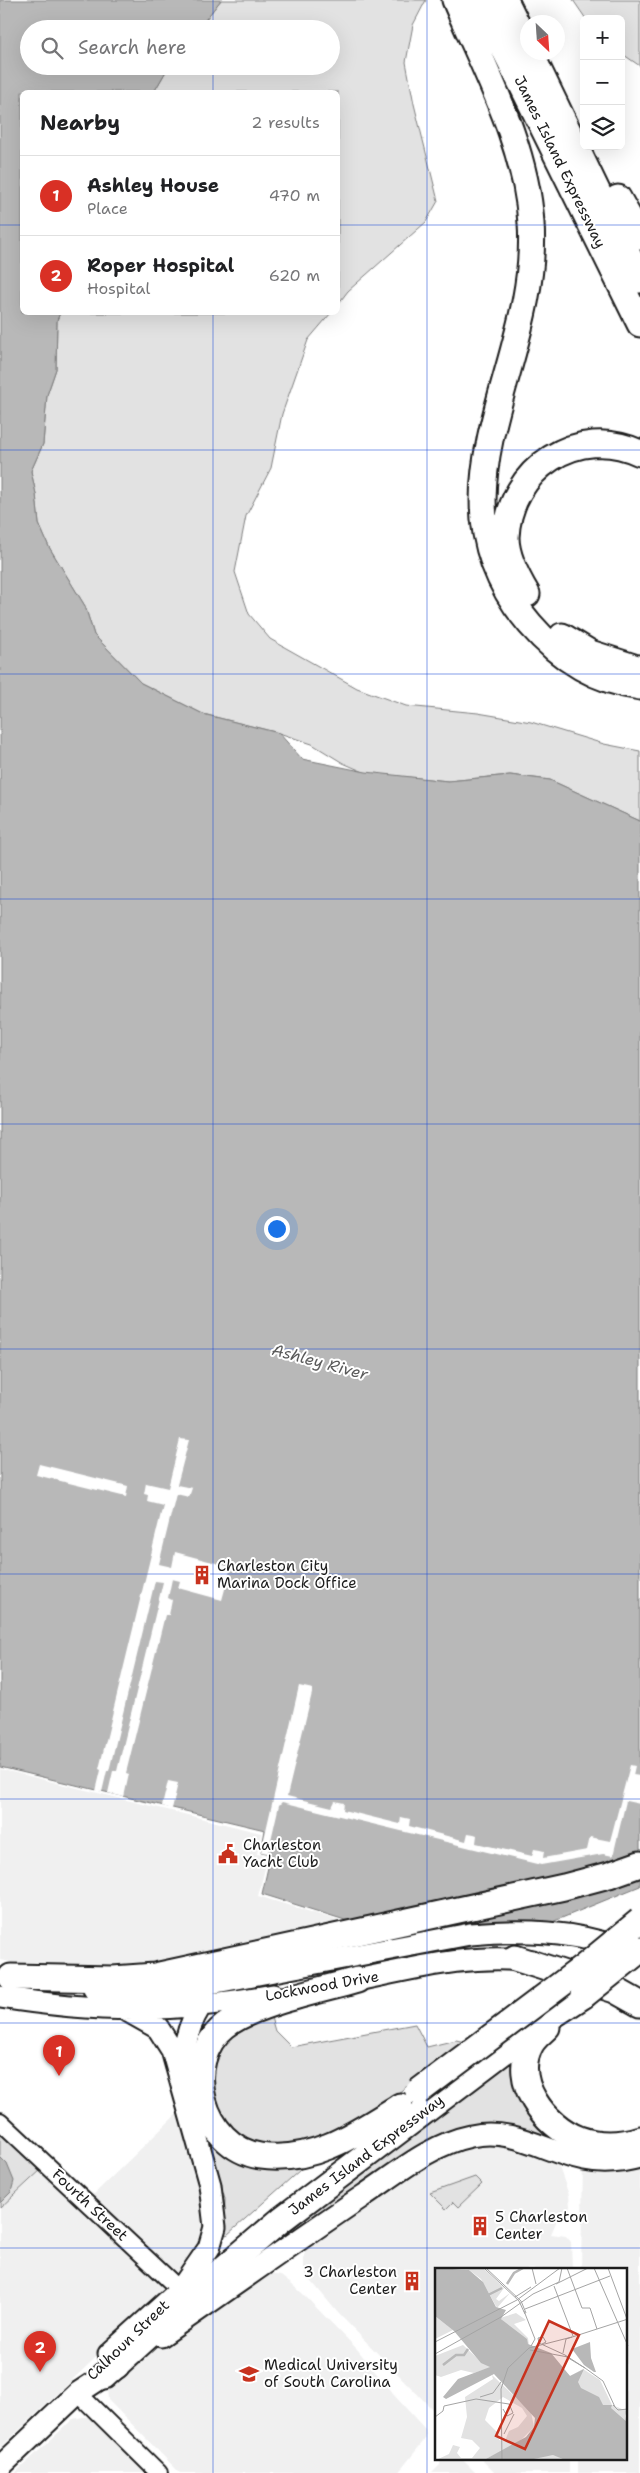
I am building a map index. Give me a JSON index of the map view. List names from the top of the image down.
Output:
{
  "streets": {
    "highway": ["James Island Expressway"],
    "main road": ["Lockwood Drive", "Calhoun Street"],
    "street": ["Fourth Street"]
  },
  "crossings": [
    ["James Island Expressway", "Fourth Street"],
    ["James Island Expressway", "Calhoun Street"],
    ["Lockwood Drive", "Calhoun Street"],
    ["Fourth Street", "Calhoun Street"]
  ],
  "water": ["Ashley River"],
  "places": {
    "building": ["Charleston City Marina Dock Office", "5 Charleston Center", "3 Charleston Center"],
    "public building": ["Charleston Yacht Club"],
    "school or university": ["Medical University of South Carolina"]
  },
  "north": "bottom right",
  "page": {
    "map_buttons": ["+", "−"],
    "search": "Search here",
    "heading": ["Nearby", "2 results"],
    "list": [
      {
        "mark": "1",
        "name": "Ashley House",
        "note": "Place",
        "value": "470 m"
      },
      {
        "mark": "2",
        "name": "Roper Hospital",
        "note": "Hospital",
        "value": "620 m"
      }
    ],
    "pins": ["1", "2"]
  }
}
